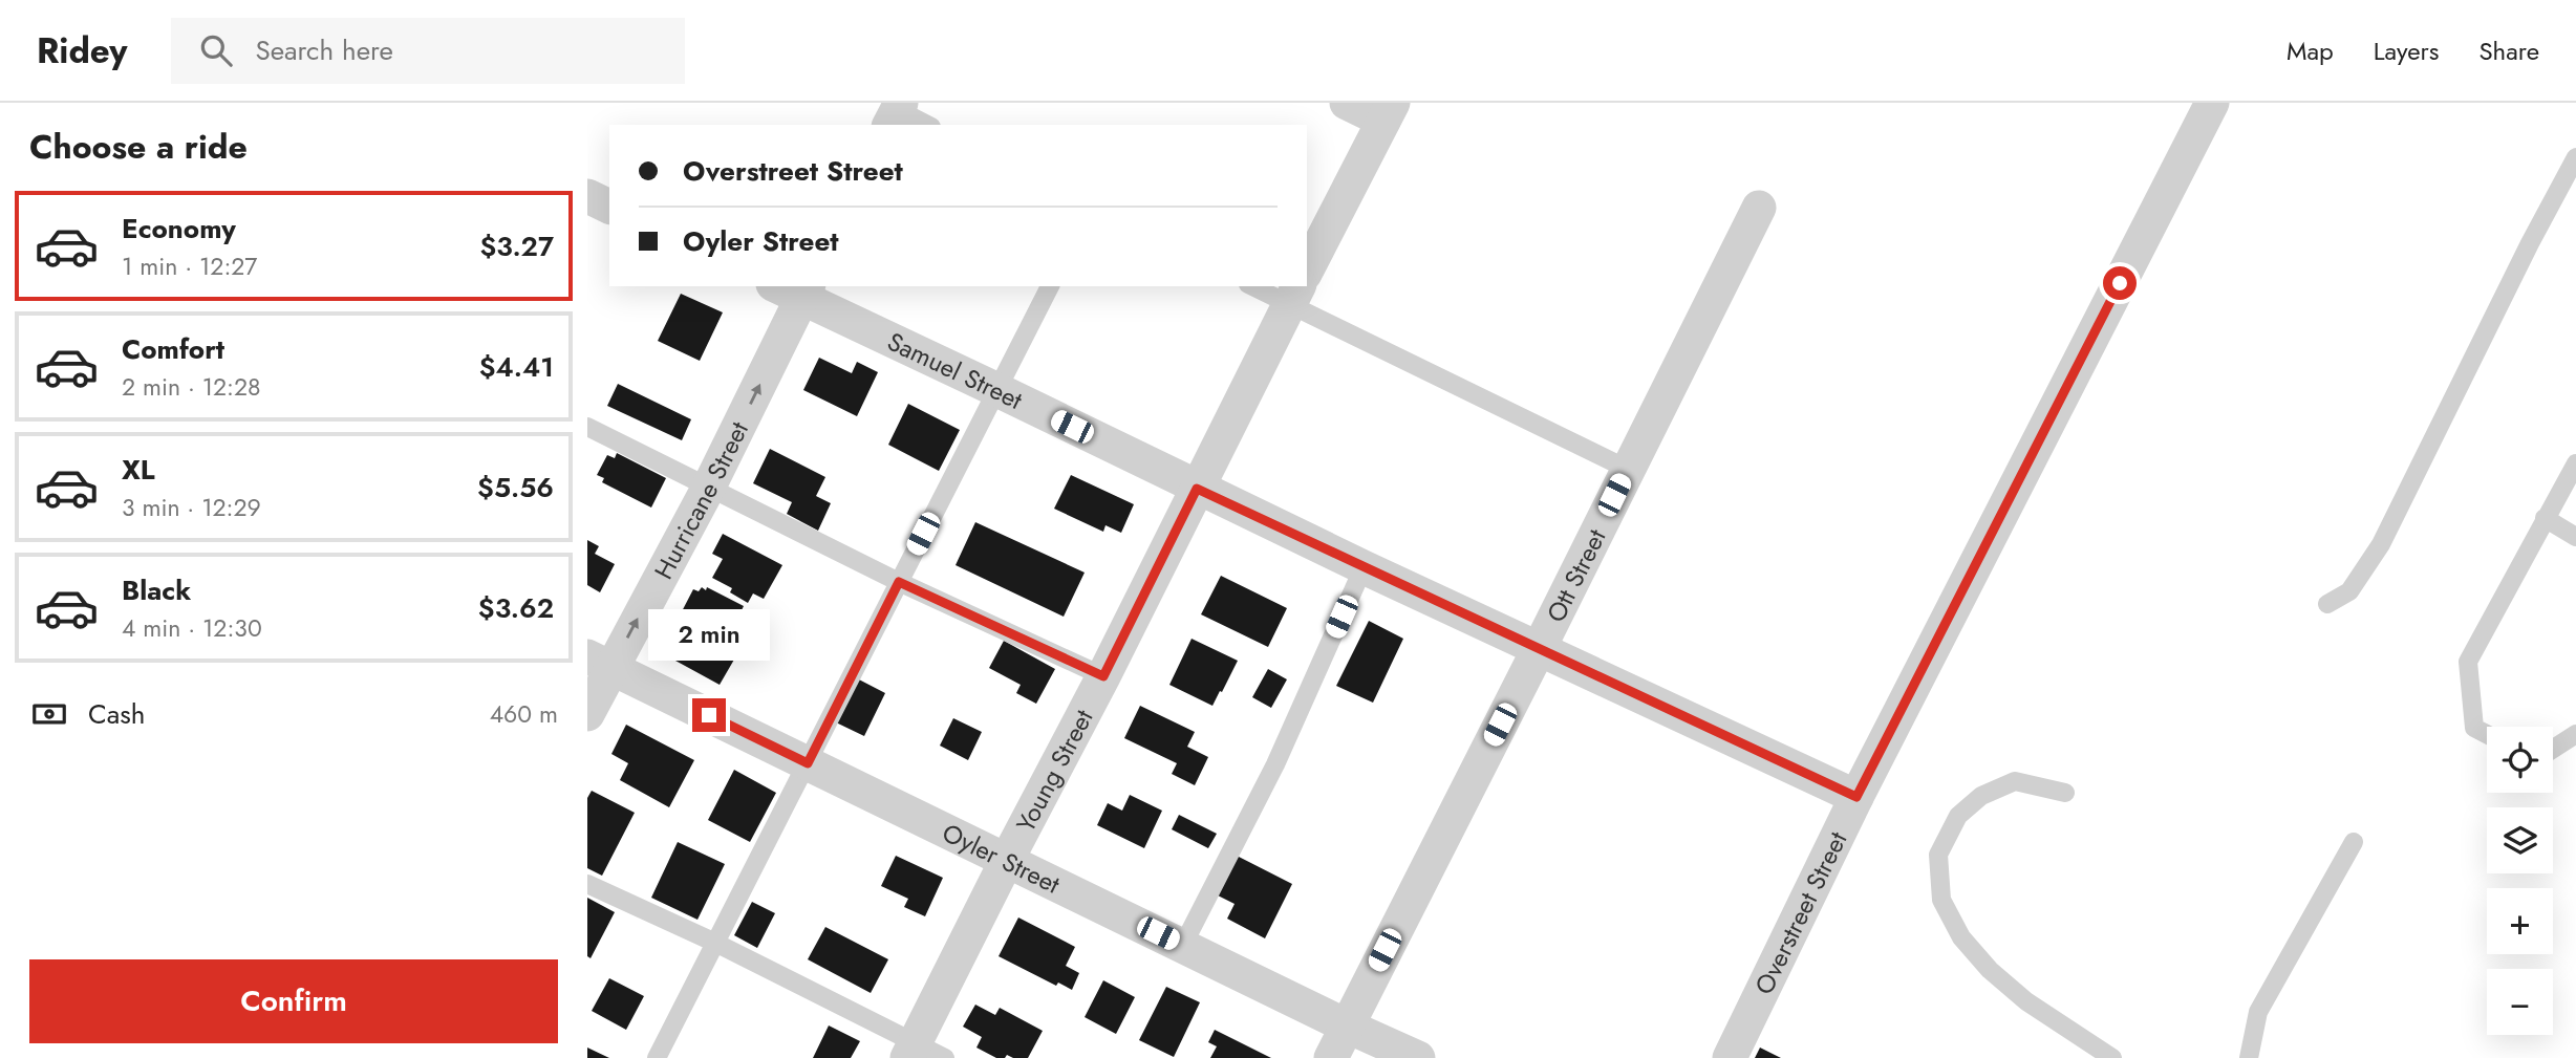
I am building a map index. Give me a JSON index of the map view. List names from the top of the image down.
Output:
{
  "streets": {
    "street": [
      "Samuel Street",
      "Hurricane Street",
      "Ott Street",
      "Young Street",
      "Oyler Street",
      "Overstreet Street"
    ]
  },
  "crossings": [
    ["Samuel Street", "Hurricane Street"],
    ["Samuel Street", "Ott Street"],
    ["Samuel Street", "Young Street"],
    ["Samuel Street", "Overstreet Street"],
    ["Hurricane Street", "Oyler Street"],
    ["Ott Street", "Oyler Street"],
    ["Young Street", "Oyler Street"]
  ],
  "one_way": ["Hurricane Street"],
  "page": {
    "header": "Ridey",
    "search": "Search here",
    "nav": ["Map", "Layers", "Share"],
    "heading": "Choose a ride",
    "banner": ["Overstreet Street", "Oyler Street"],
    "list": [
      {
        "name": "Economy",
        "note": "1 min · 12:27",
        "value": "$3.27"
      },
      {
        "name": "Comfort",
        "note": "2 min · 12:28",
        "value": "$4.41"
      },
      {
        "name": "XL",
        "note": "3 min · 12:29",
        "value": "$5.56"
      },
      {
        "name": "Black",
        "note": "4 min · 12:30",
        "value": "$3.62"
      }
    ],
    "bubble": "2 min",
    "pay": ["Cash", "460 m"],
    "map_buttons": ["+", "−"],
    "buttons": "Confirm"
  }
}
